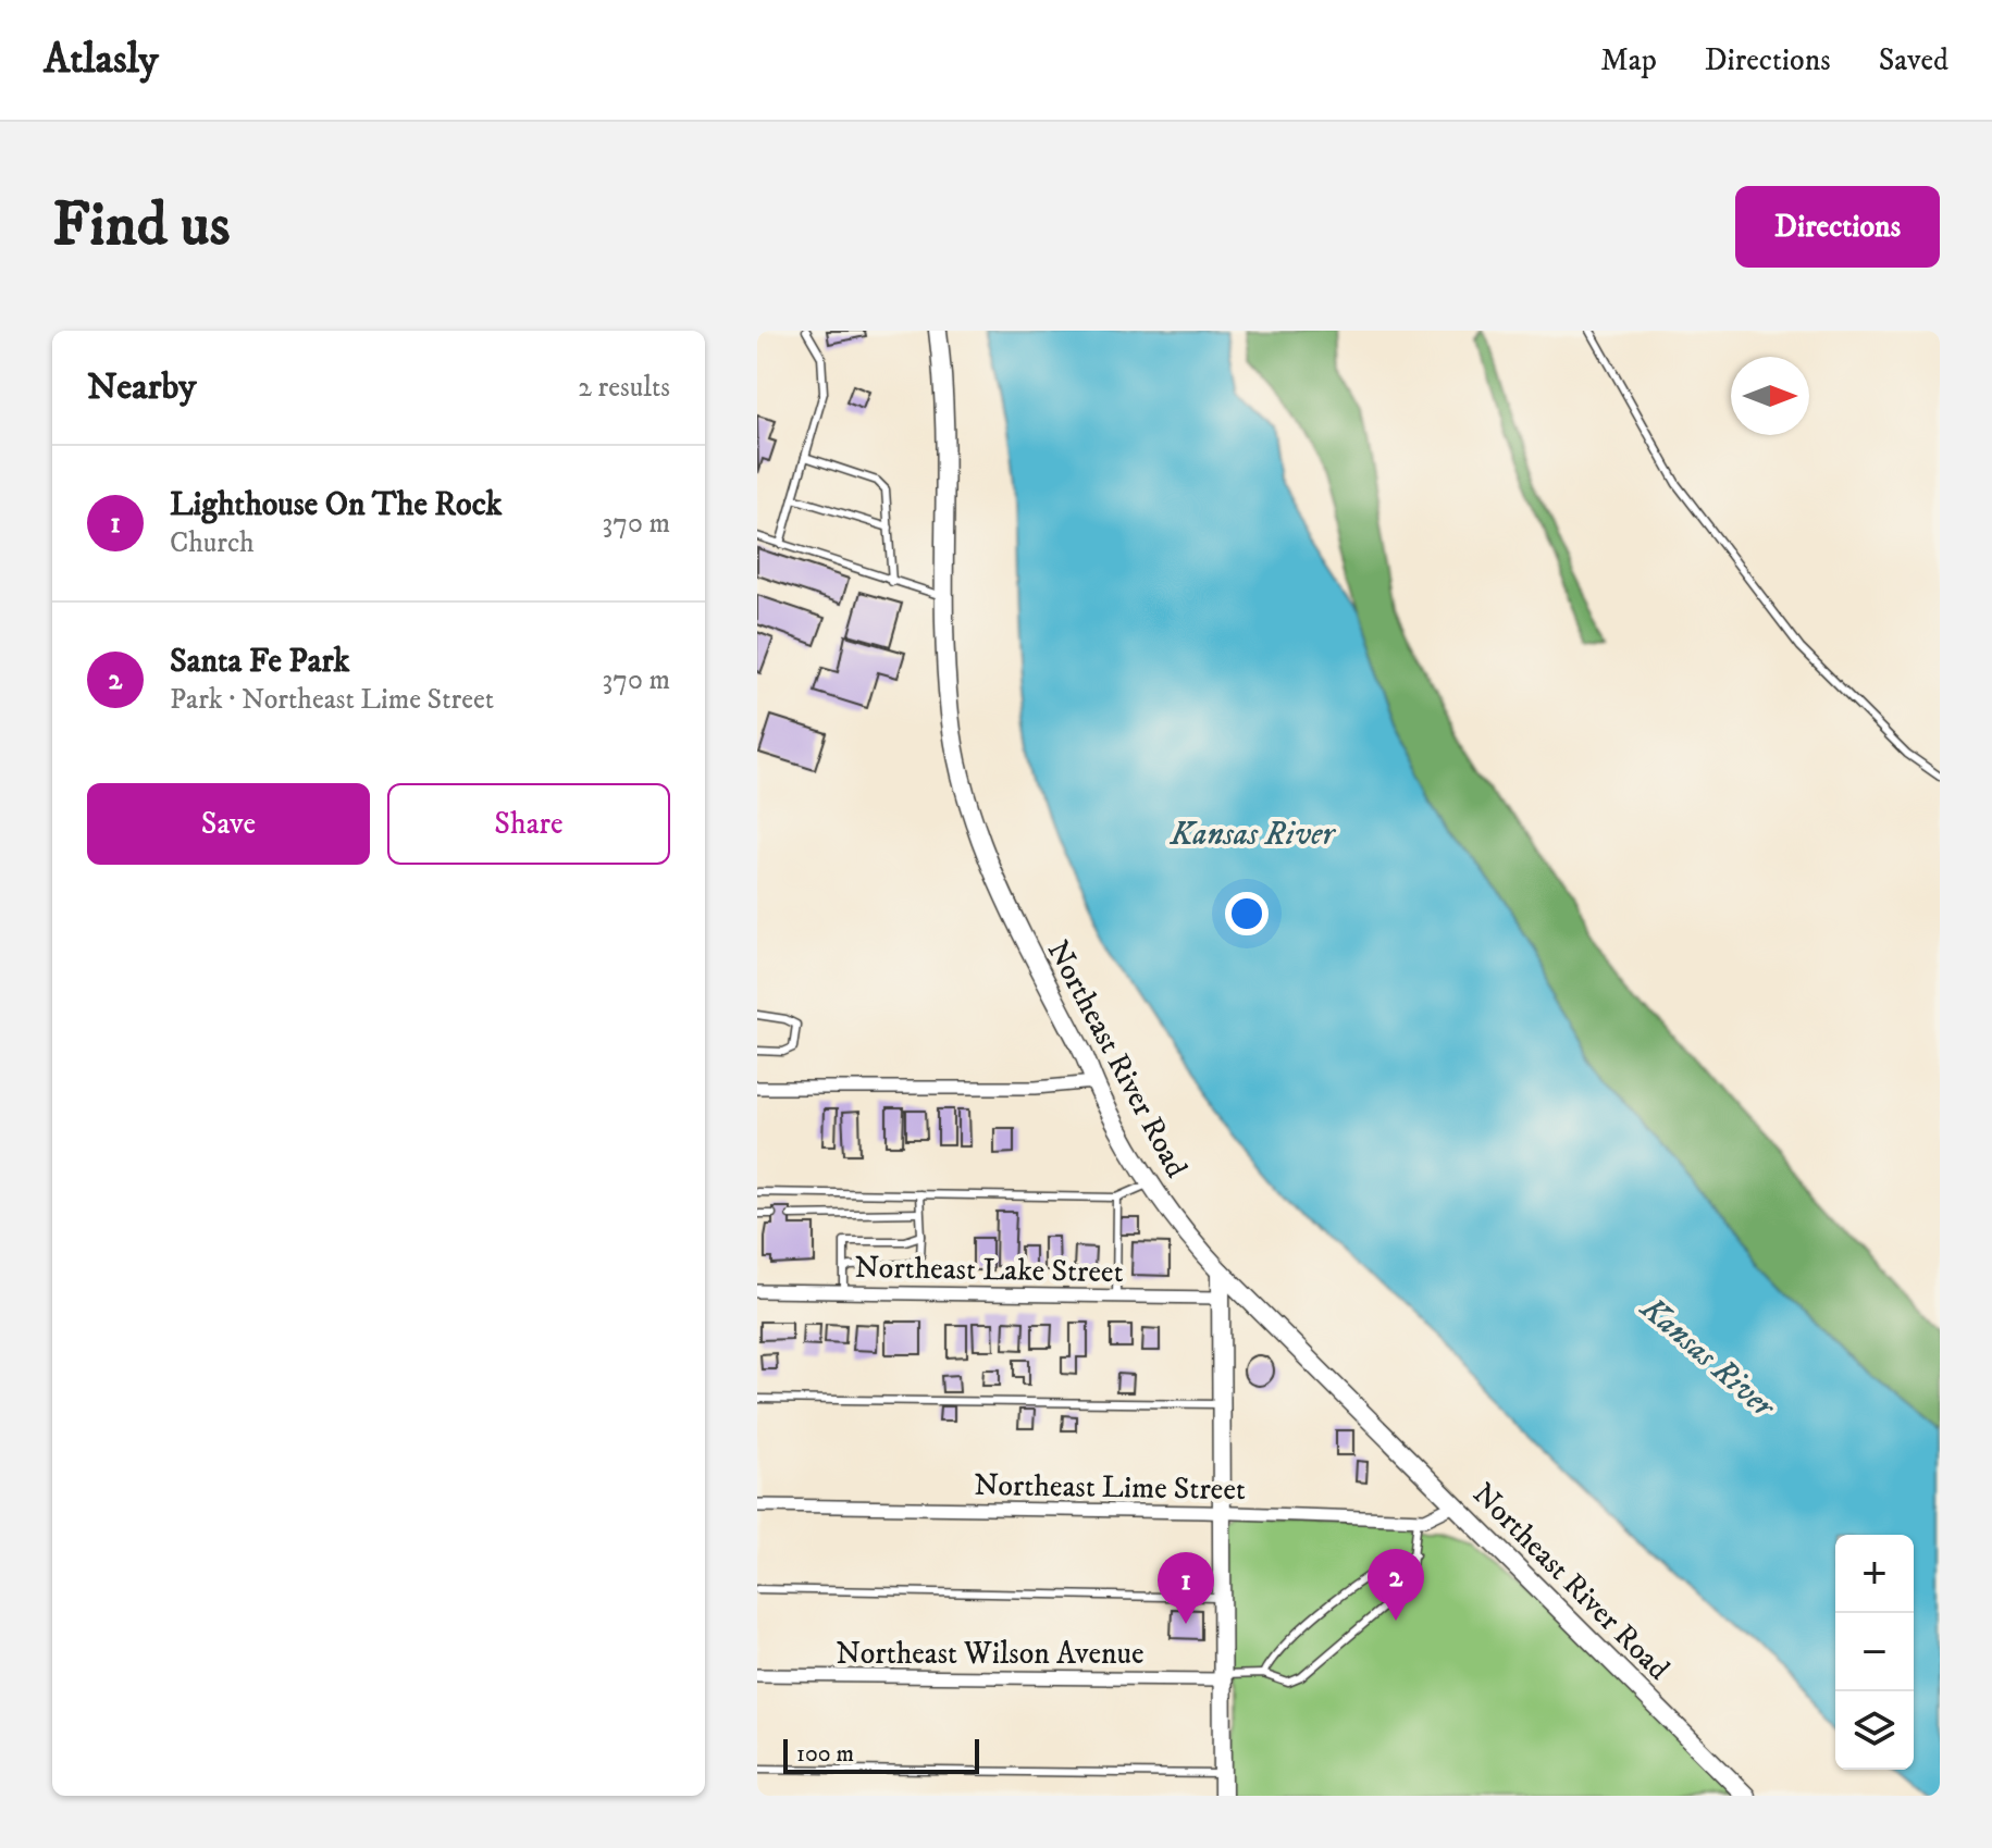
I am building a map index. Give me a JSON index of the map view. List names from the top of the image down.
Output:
{
  "streets": {
    "street": [
      "Northeast River Road",
      "Northeast Lake Street",
      "Northeast Lime Street",
      "Northeast Wilson Avenue"
    ]
  },
  "crossings": [
    ["Northeast River Road", "Northeast Lime Street"]
  ],
  "water": ["Kansas River"],
  "scale_bar": "100 m",
  "north": "right",
  "page": {
    "header": "Atlasly",
    "nav": ["Map", "Directions", "Saved"],
    "buttons": [
      "Directions",
      ["Save", "Share"]
    ],
    "title": "Find us",
    "heading": ["Nearby", "2 results"],
    "list": [
      {
        "mark": "1",
        "name": "Lighthouse On The Rock",
        "note": "Church",
        "value": "370 m"
      },
      {
        "mark": "2",
        "name": "Santa Fe Park",
        "note": "Park · Northeast Lime Street",
        "value": "370 m"
      }
    ],
    "map_buttons": ["+", "−"],
    "pins": ["2", "1"],
    "scale": "100 m"
  }
}
